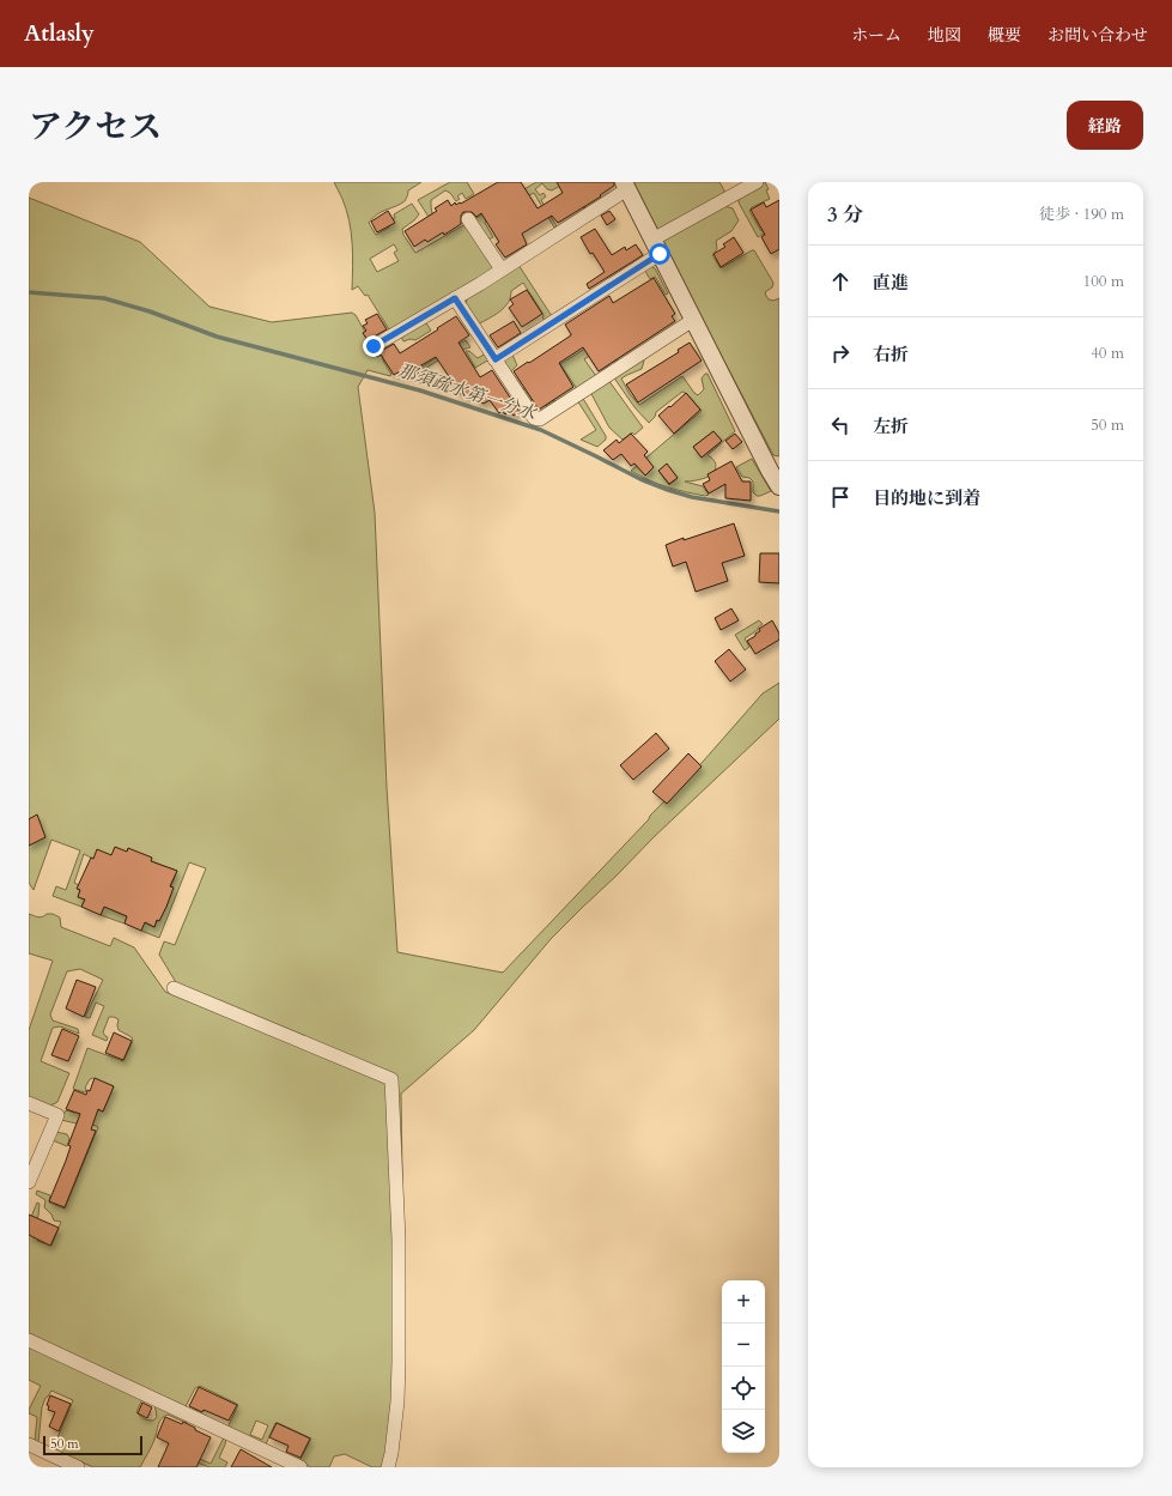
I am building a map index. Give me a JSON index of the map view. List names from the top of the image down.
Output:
{
  "water": ["那須疏水第一分水"],
  "scale_bar": "50 m",
  "page": {
    "header": "Atlasly",
    "nav": [
      "ホーム",
      "地図",
      "概要",
      "お問い合わせ"
    ],
    "title": "アクセス",
    "buttons": "経路",
    "heading": ["3 分", "徒歩 · 190 m"],
    "list": [
      ["直進", "100 m"],
      ["右折", "40 m"],
      ["左折", "50 m"],
      "目的地に到着"
    ],
    "map_buttons": ["+", "−"],
    "scale": "50 m"
  }
}
